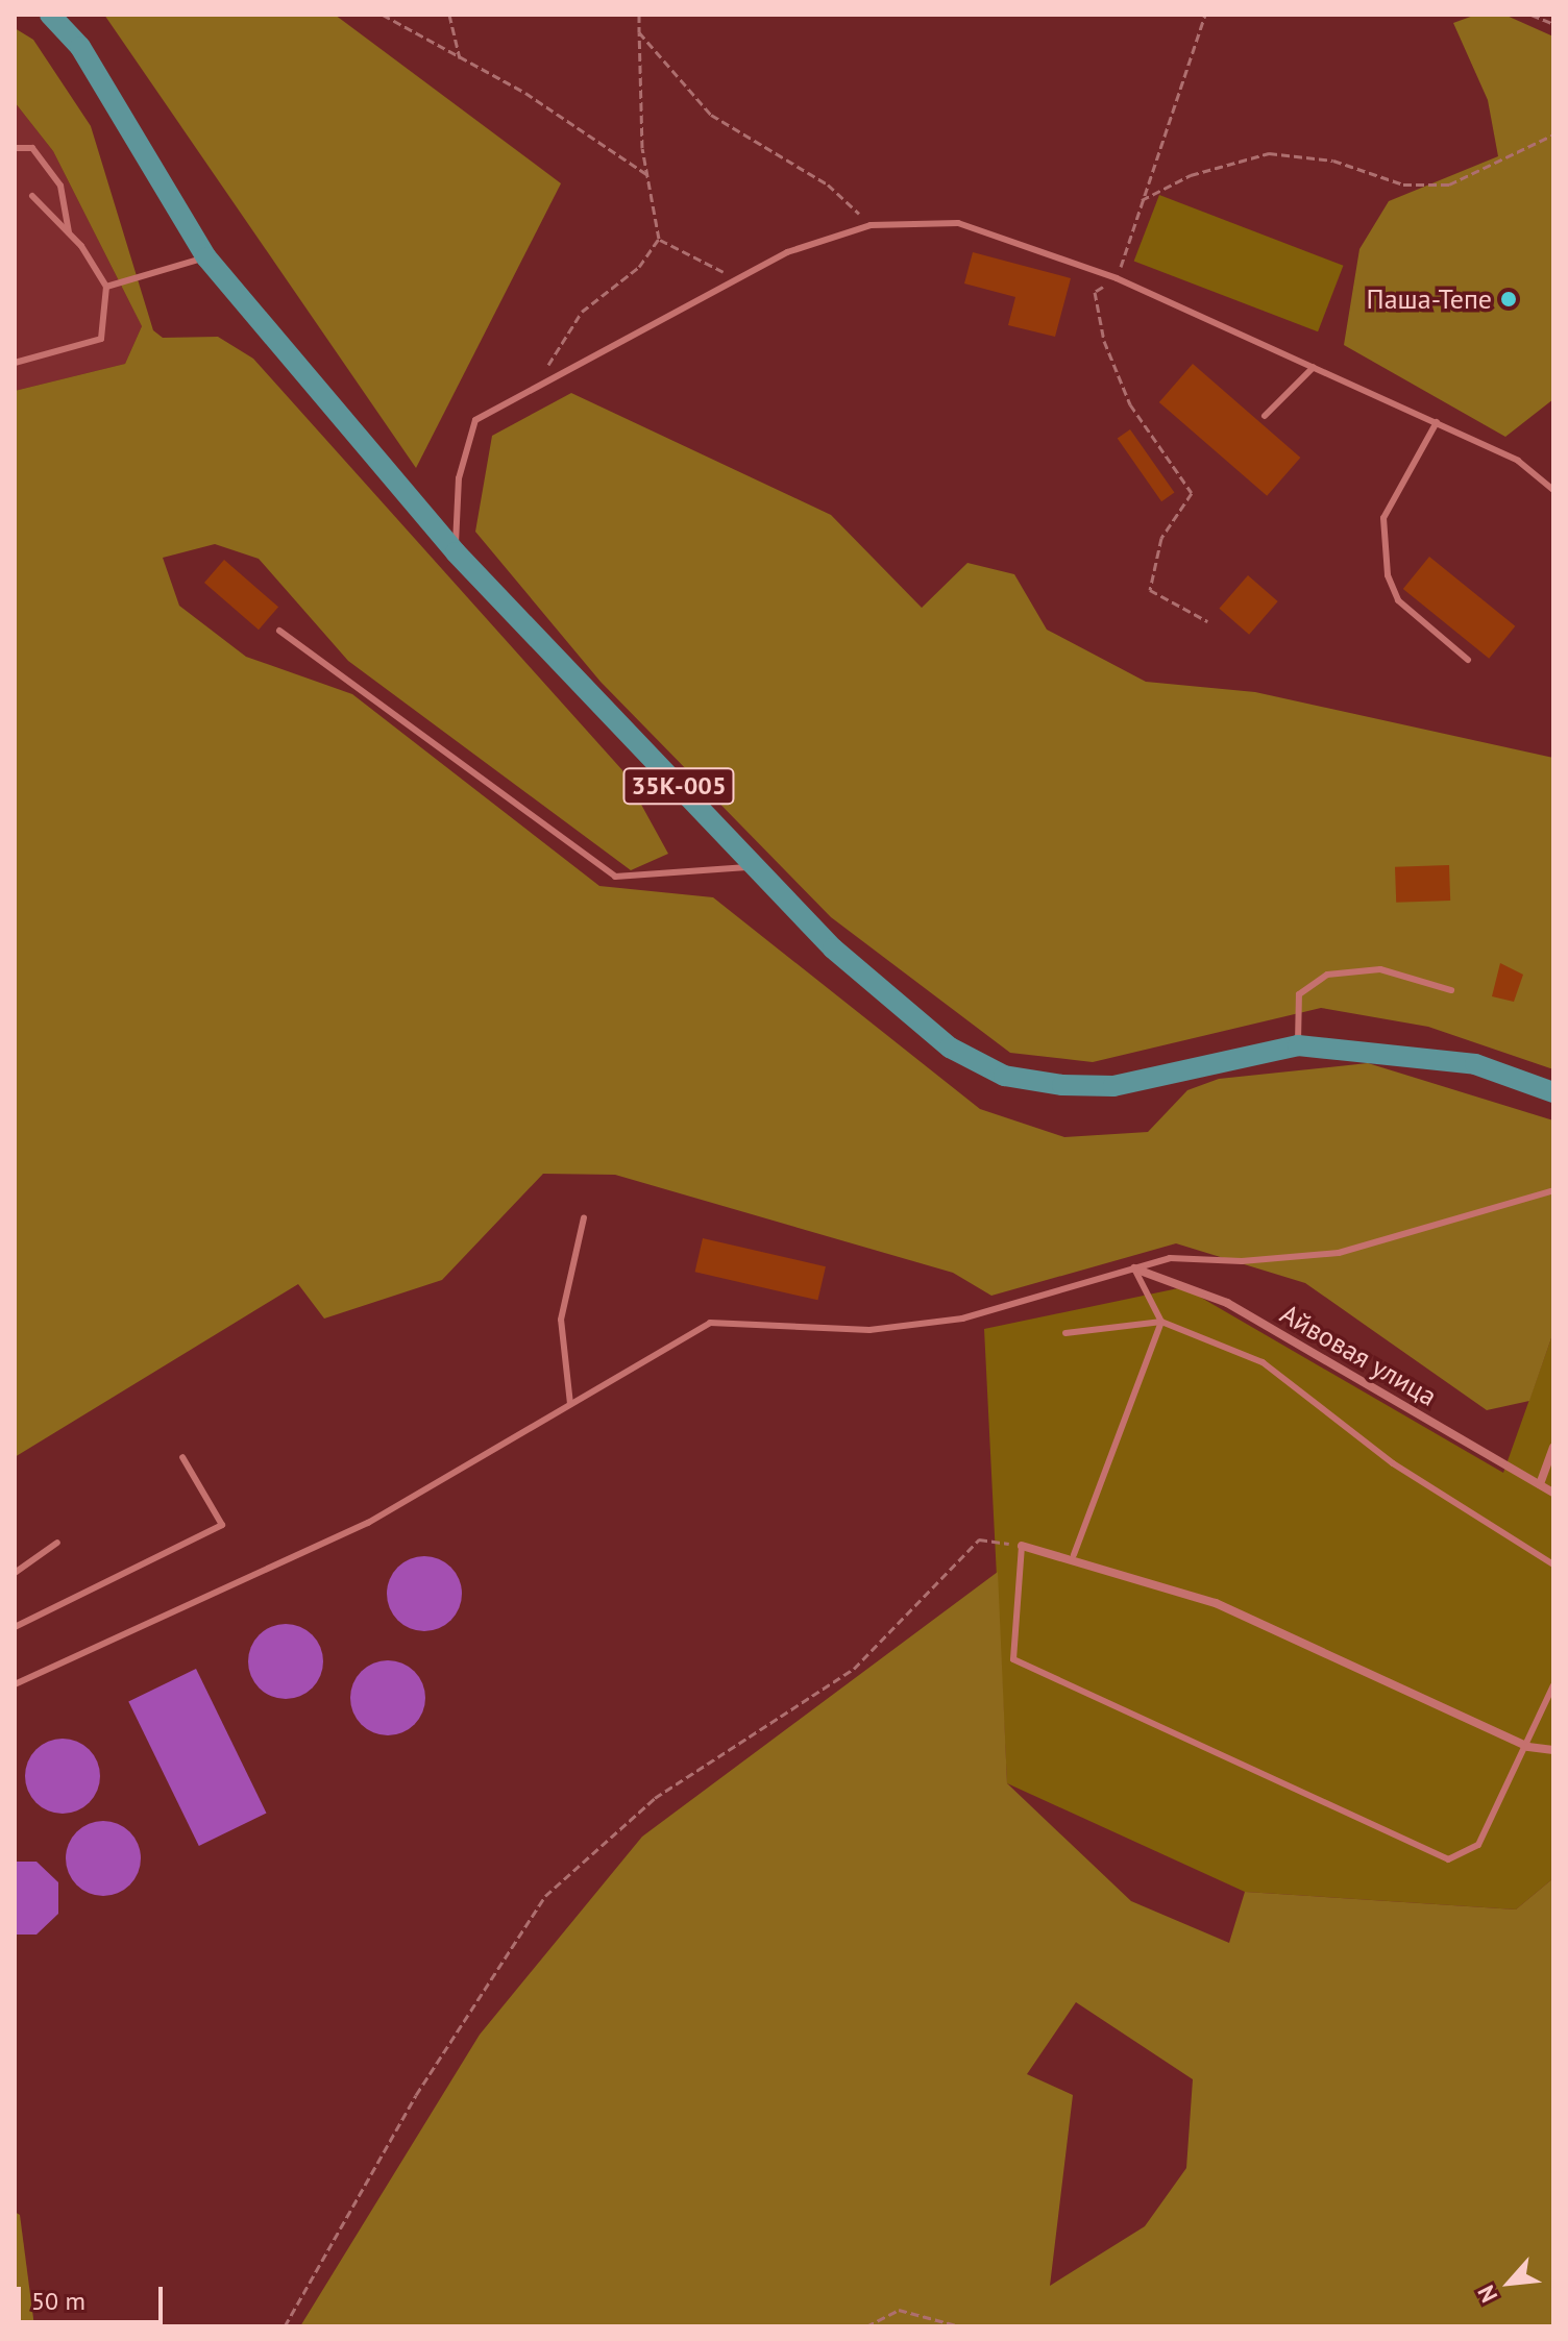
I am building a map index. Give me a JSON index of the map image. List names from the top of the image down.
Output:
{
  "streets": {
    "main road": ["35К-005"],
    "street": ["Айвовая улица"]
  },
  "places": ["Паша-Тепе"],
  "scale_bar": "50 m",
  "north": "bottom left"
}
